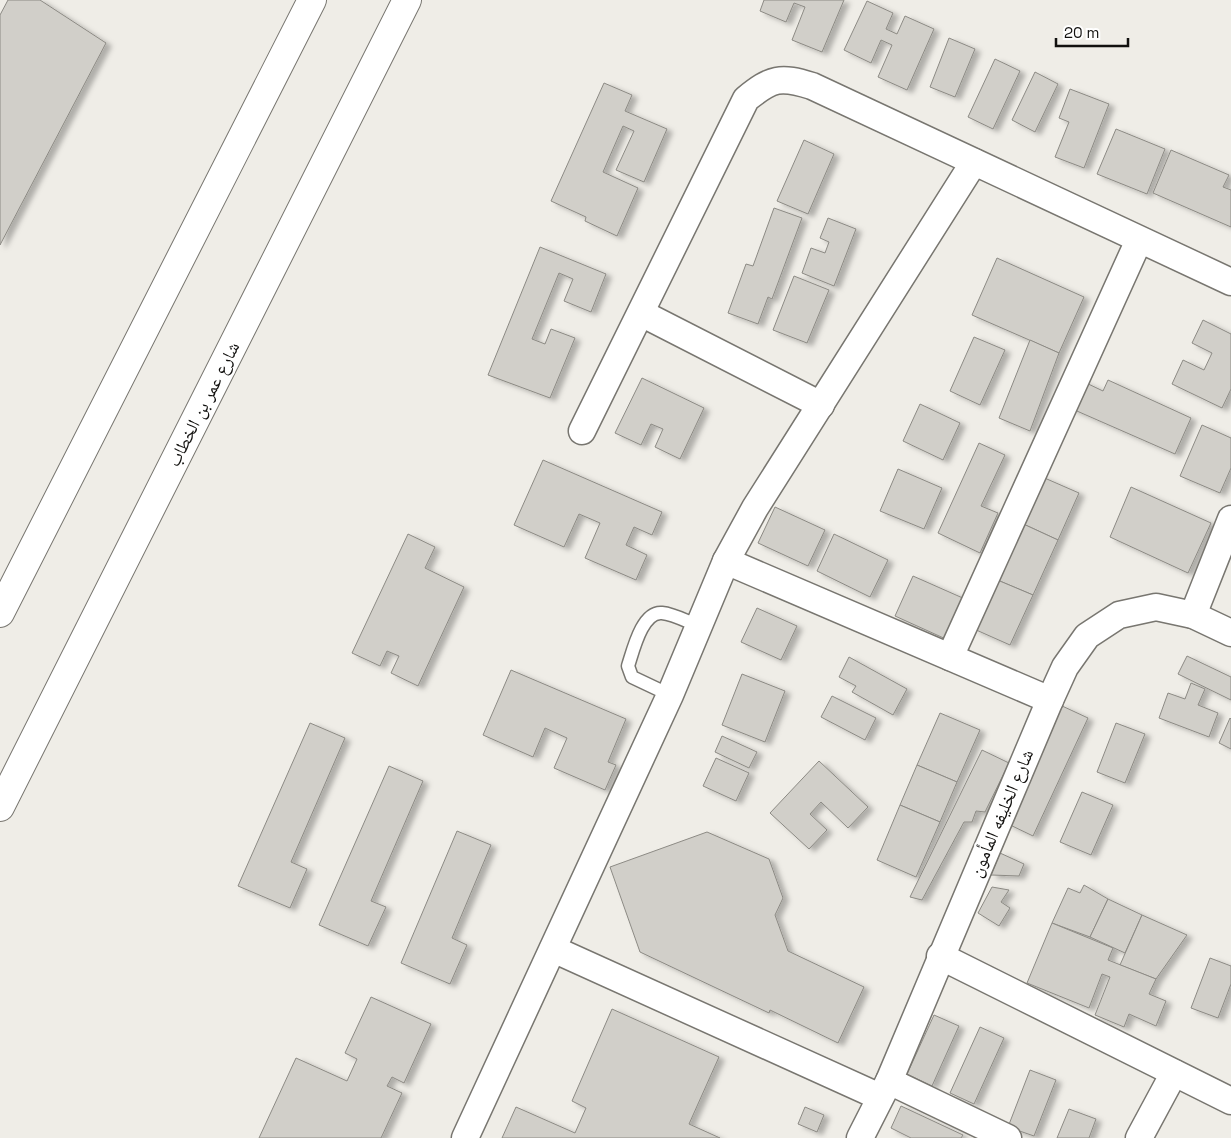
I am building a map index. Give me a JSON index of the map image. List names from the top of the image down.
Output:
{
  "streets": {
    "street": ["شارع عمر بن الخطاب", "شارع الخليفه المأمون"]
  },
  "scale_bar": "20 m"
}
